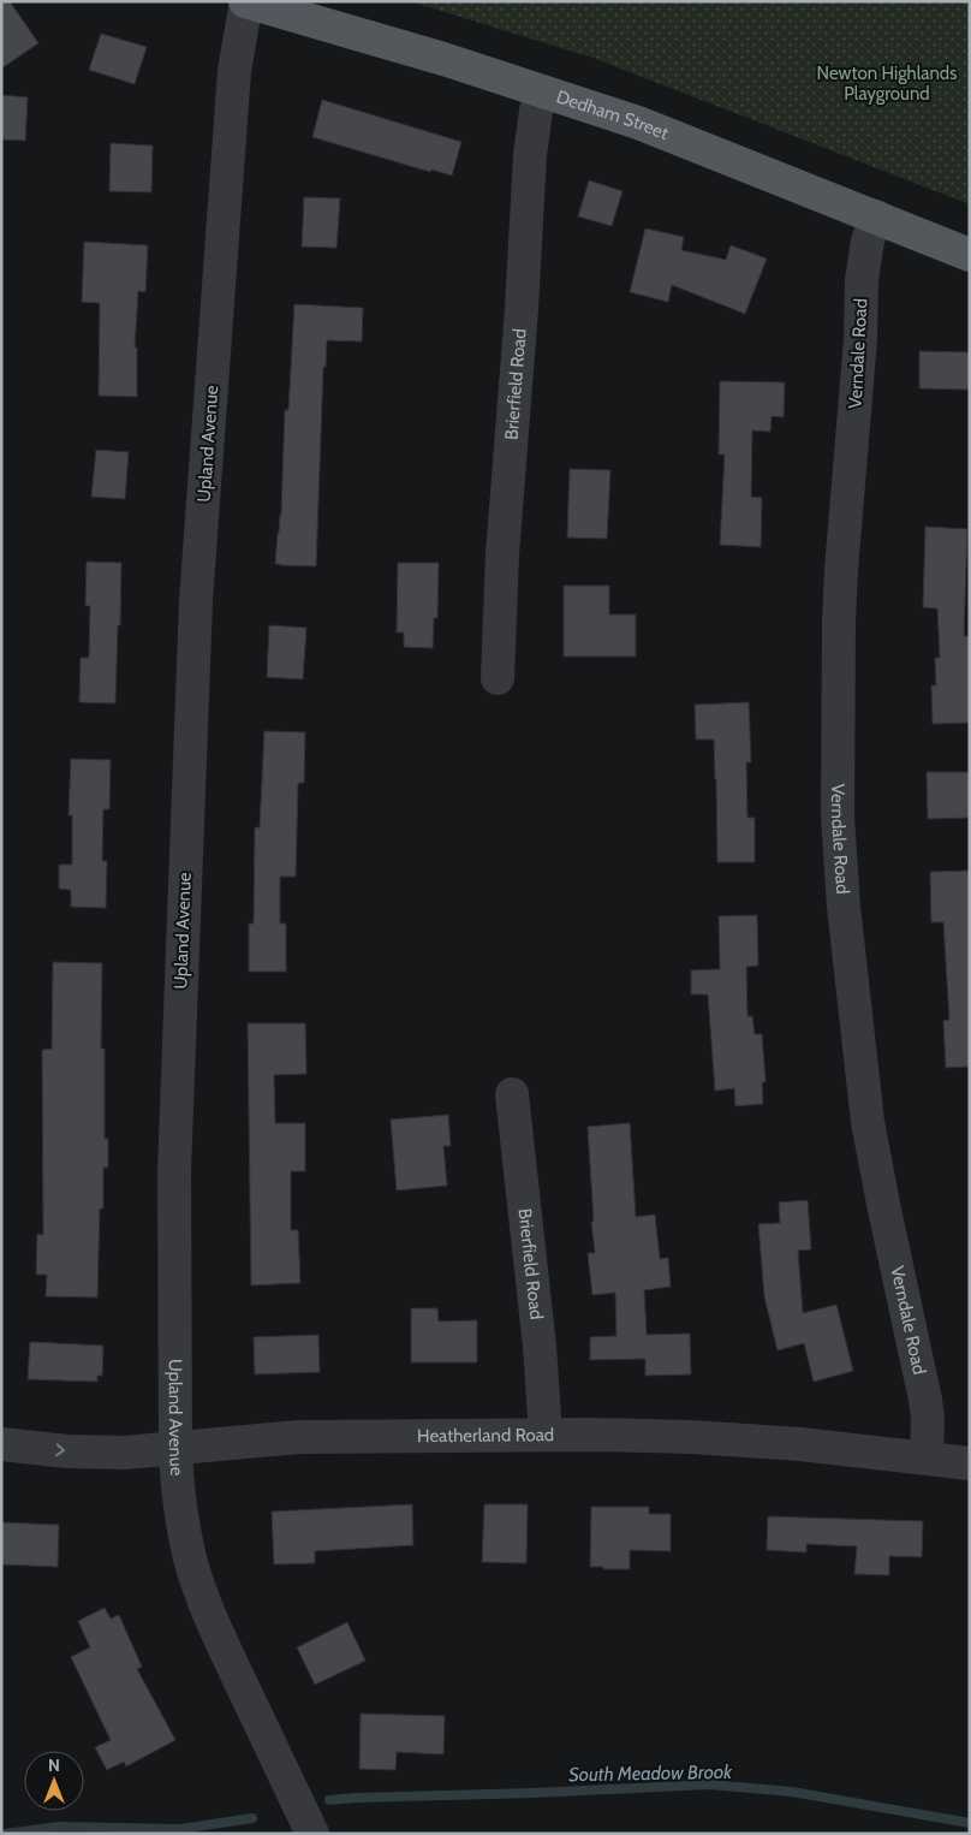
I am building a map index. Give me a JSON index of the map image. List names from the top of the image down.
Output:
{
  "streets": {
    "main road": ["Dedham Street"],
    "street": [
      "Verndale Road",
      "Brierfield Road",
      "Upland Avenue",
      "Heatherland Road"
    ]
  },
  "crossings": [
    ["Dedham Street", "Verndale Road"],
    ["Dedham Street", "Brierfield Road"],
    ["Dedham Street", "Upland Avenue"],
    ["Verndale Road", "Heatherland Road"],
    ["Brierfield Road", "Heatherland Road"],
    ["Upland Avenue", "Heatherland Road"]
  ],
  "water": ["South Meadow Brook"],
  "parks": ["Newton Highlands Playground"],
  "north": "top"
}
